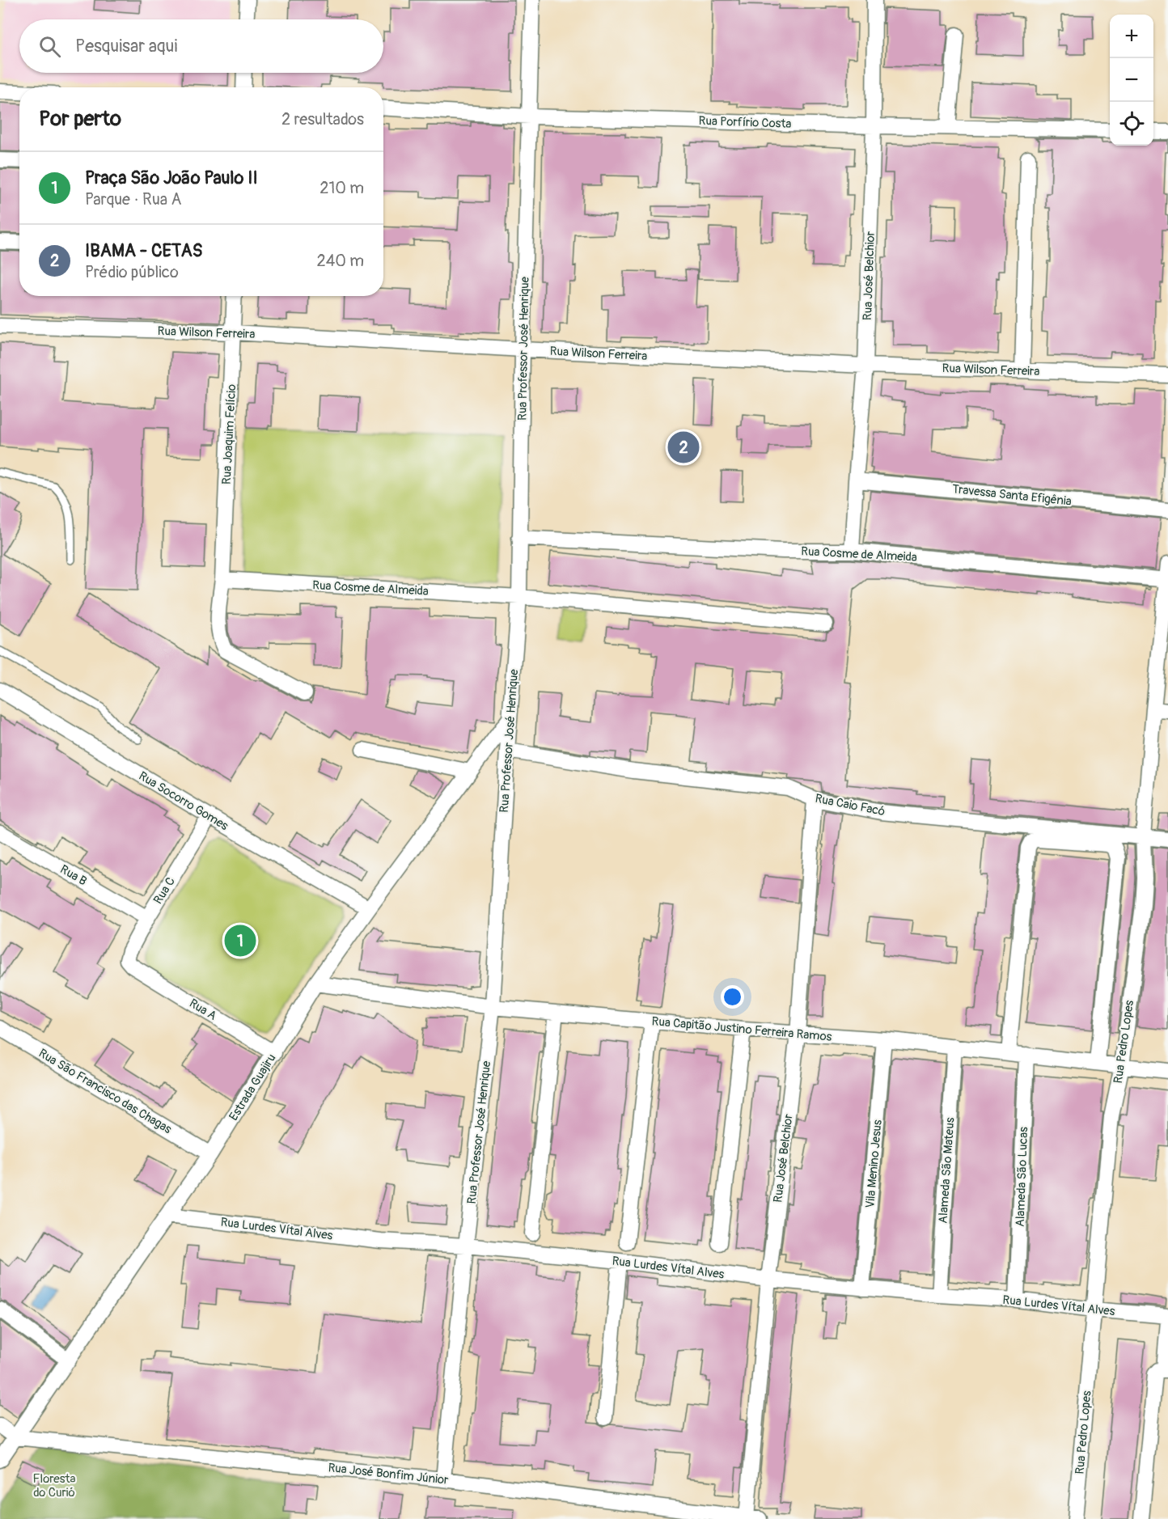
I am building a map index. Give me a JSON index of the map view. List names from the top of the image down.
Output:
{
  "streets": {
    "street": [
      "Rua Porfírio Costa",
      "Rua José Belchior",
      "Rua Wilson Ferreira",
      "Rua Professor José Henrique",
      "Rua Joaquim Felício",
      "Travessa Santa Efigênia",
      "Rua Cosme de Almeida",
      "Rua Socorro Gomes",
      "Rua Caio Facó",
      "Rua B",
      "Rua C",
      "Rua A",
      "Rua Capitão Justino Ferreira Ramos",
      "Rua Pedro Lopes",
      "Estrada Guajiru",
      "Rua São Francisco das Chagas",
      "Vila Menino Jesus",
      "Alameda São Mateus",
      "Alameda São Lucas",
      "Rua Lurdes Vítal Alves",
      "Rua José Bonfim Júnior"
    ]
  },
  "crossings": [
    ["Rua Porfírio Costa", "Rua José Belchior"],
    ["Rua Porfírio Costa", "Rua Professor José Henrique"],
    ["Rua José Belchior", "Rua Wilson Ferreira"],
    ["Rua José Belchior", "Travessa Santa Efigênia"],
    ["Rua José Belchior", "Rua Cosme de Almeida"],
    ["Rua José Belchior", "Rua Caio Facó"],
    ["Rua José Belchior", "Rua Capitão Justino Ferreira Ramos"],
    ["Rua José Belchior", "Rua Lurdes Vítal Alves"],
    ["Rua José Belchior", "Rua José Bonfim Júnior"],
    ["Rua Wilson Ferreira", "Rua Professor José Henrique"],
    ["Rua Wilson Ferreira", "Rua Joaquim Felício"],
    ["Rua Professor José Henrique", "Rua Cosme de Almeida"],
    ["Rua Professor José Henrique", "Rua Caio Facó"],
    ["Rua Professor José Henrique", "Rua Capitão Justino Ferreira Ramos"],
    ["Rua Professor José Henrique", "Estrada Guajiru"],
    ["Rua Professor José Henrique", "Rua Lurdes Vítal Alves"],
    ["Rua Professor José Henrique", "Rua José Bonfim Júnior"],
    ["Rua Joaquim Felício", "Rua Cosme de Almeida"],
    ["Rua Cosme de Almeida", "Rua Pedro Lopes"],
    ["Rua Socorro Gomes", "Rua C"],
    ["Rua Socorro Gomes", "Estrada Guajiru"],
    ["Rua Caio Facó", "Rua Pedro Lopes"],
    ["Rua B", "Rua C"],
    ["Rua C", "Rua A"],
    ["Rua A", "Estrada Guajiru"],
    ["Rua Capitão Justino Ferreira Ramos", "Rua Pedro Lopes"],
    ["Rua Capitão Justino Ferreira Ramos", "Estrada Guajiru"],
    ["Rua Capitão Justino Ferreira Ramos", "Vila Menino Jesus"],
    ["Rua Capitão Justino Ferreira Ramos", "Alameda São Mateus"],
    ["Rua Capitão Justino Ferreira Ramos", "Alameda São Lucas"],
    ["Rua Pedro Lopes", "Rua Lurdes Vítal Alves"],
    ["Estrada Guajiru", "Rua São Francisco das Chagas"],
    ["Estrada Guajiru", "Rua Lurdes Vítal Alves"],
    ["Estrada Guajiru", "Rua José Bonfim Júnior"],
    ["Vila Menino Jesus", "Rua Lurdes Vítal Alves"],
    ["Alameda São Mateus", "Rua Lurdes Vítal Alves"],
    ["Alameda São Lucas", "Rua Lurdes Vítal Alves"]
  ],
  "parks": ["Floresta do Curió"],
  "page": {
    "map_buttons": ["+", "−"],
    "search": "Pesquisar aqui",
    "heading": ["Por perto", "2 resultados"],
    "list": [
      {
        "mark": "1",
        "name": "Praça São João Paulo II",
        "note": "Parque · Rua A",
        "value": "210 m"
      },
      {
        "mark": "2",
        "name": "IBAMA - CETAS",
        "note": "Prédio público",
        "value": "240 m"
      }
    ],
    "pins": ["2", "1"]
  }
}
